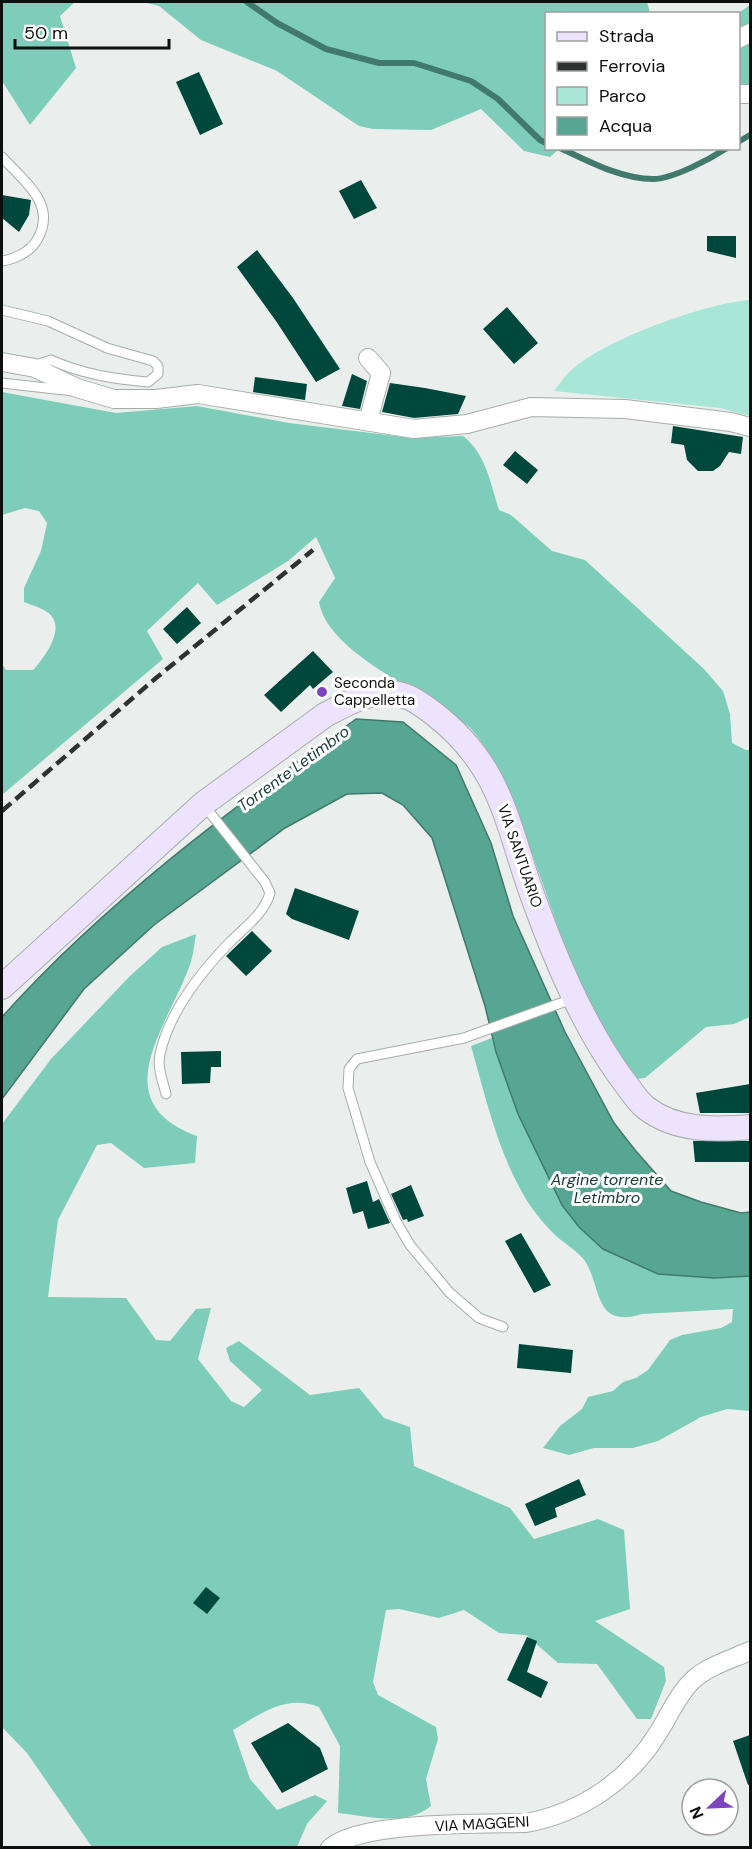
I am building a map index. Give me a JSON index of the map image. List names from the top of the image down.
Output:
{
  "streets": {
    "main road": ["VIA SANTUARIO"],
    "street": ["VIA MAGGENI"]
  },
  "water": ["Torrente Letimbro", "Argine torrente Letimbro"],
  "places": ["Seconda Cappelletta"],
  "legend": [
    "Strada",
    "Ferrovia",
    "Parco",
    "Acqua"
  ],
  "scale_bar": "50 m",
  "north": "bottom left"
}
